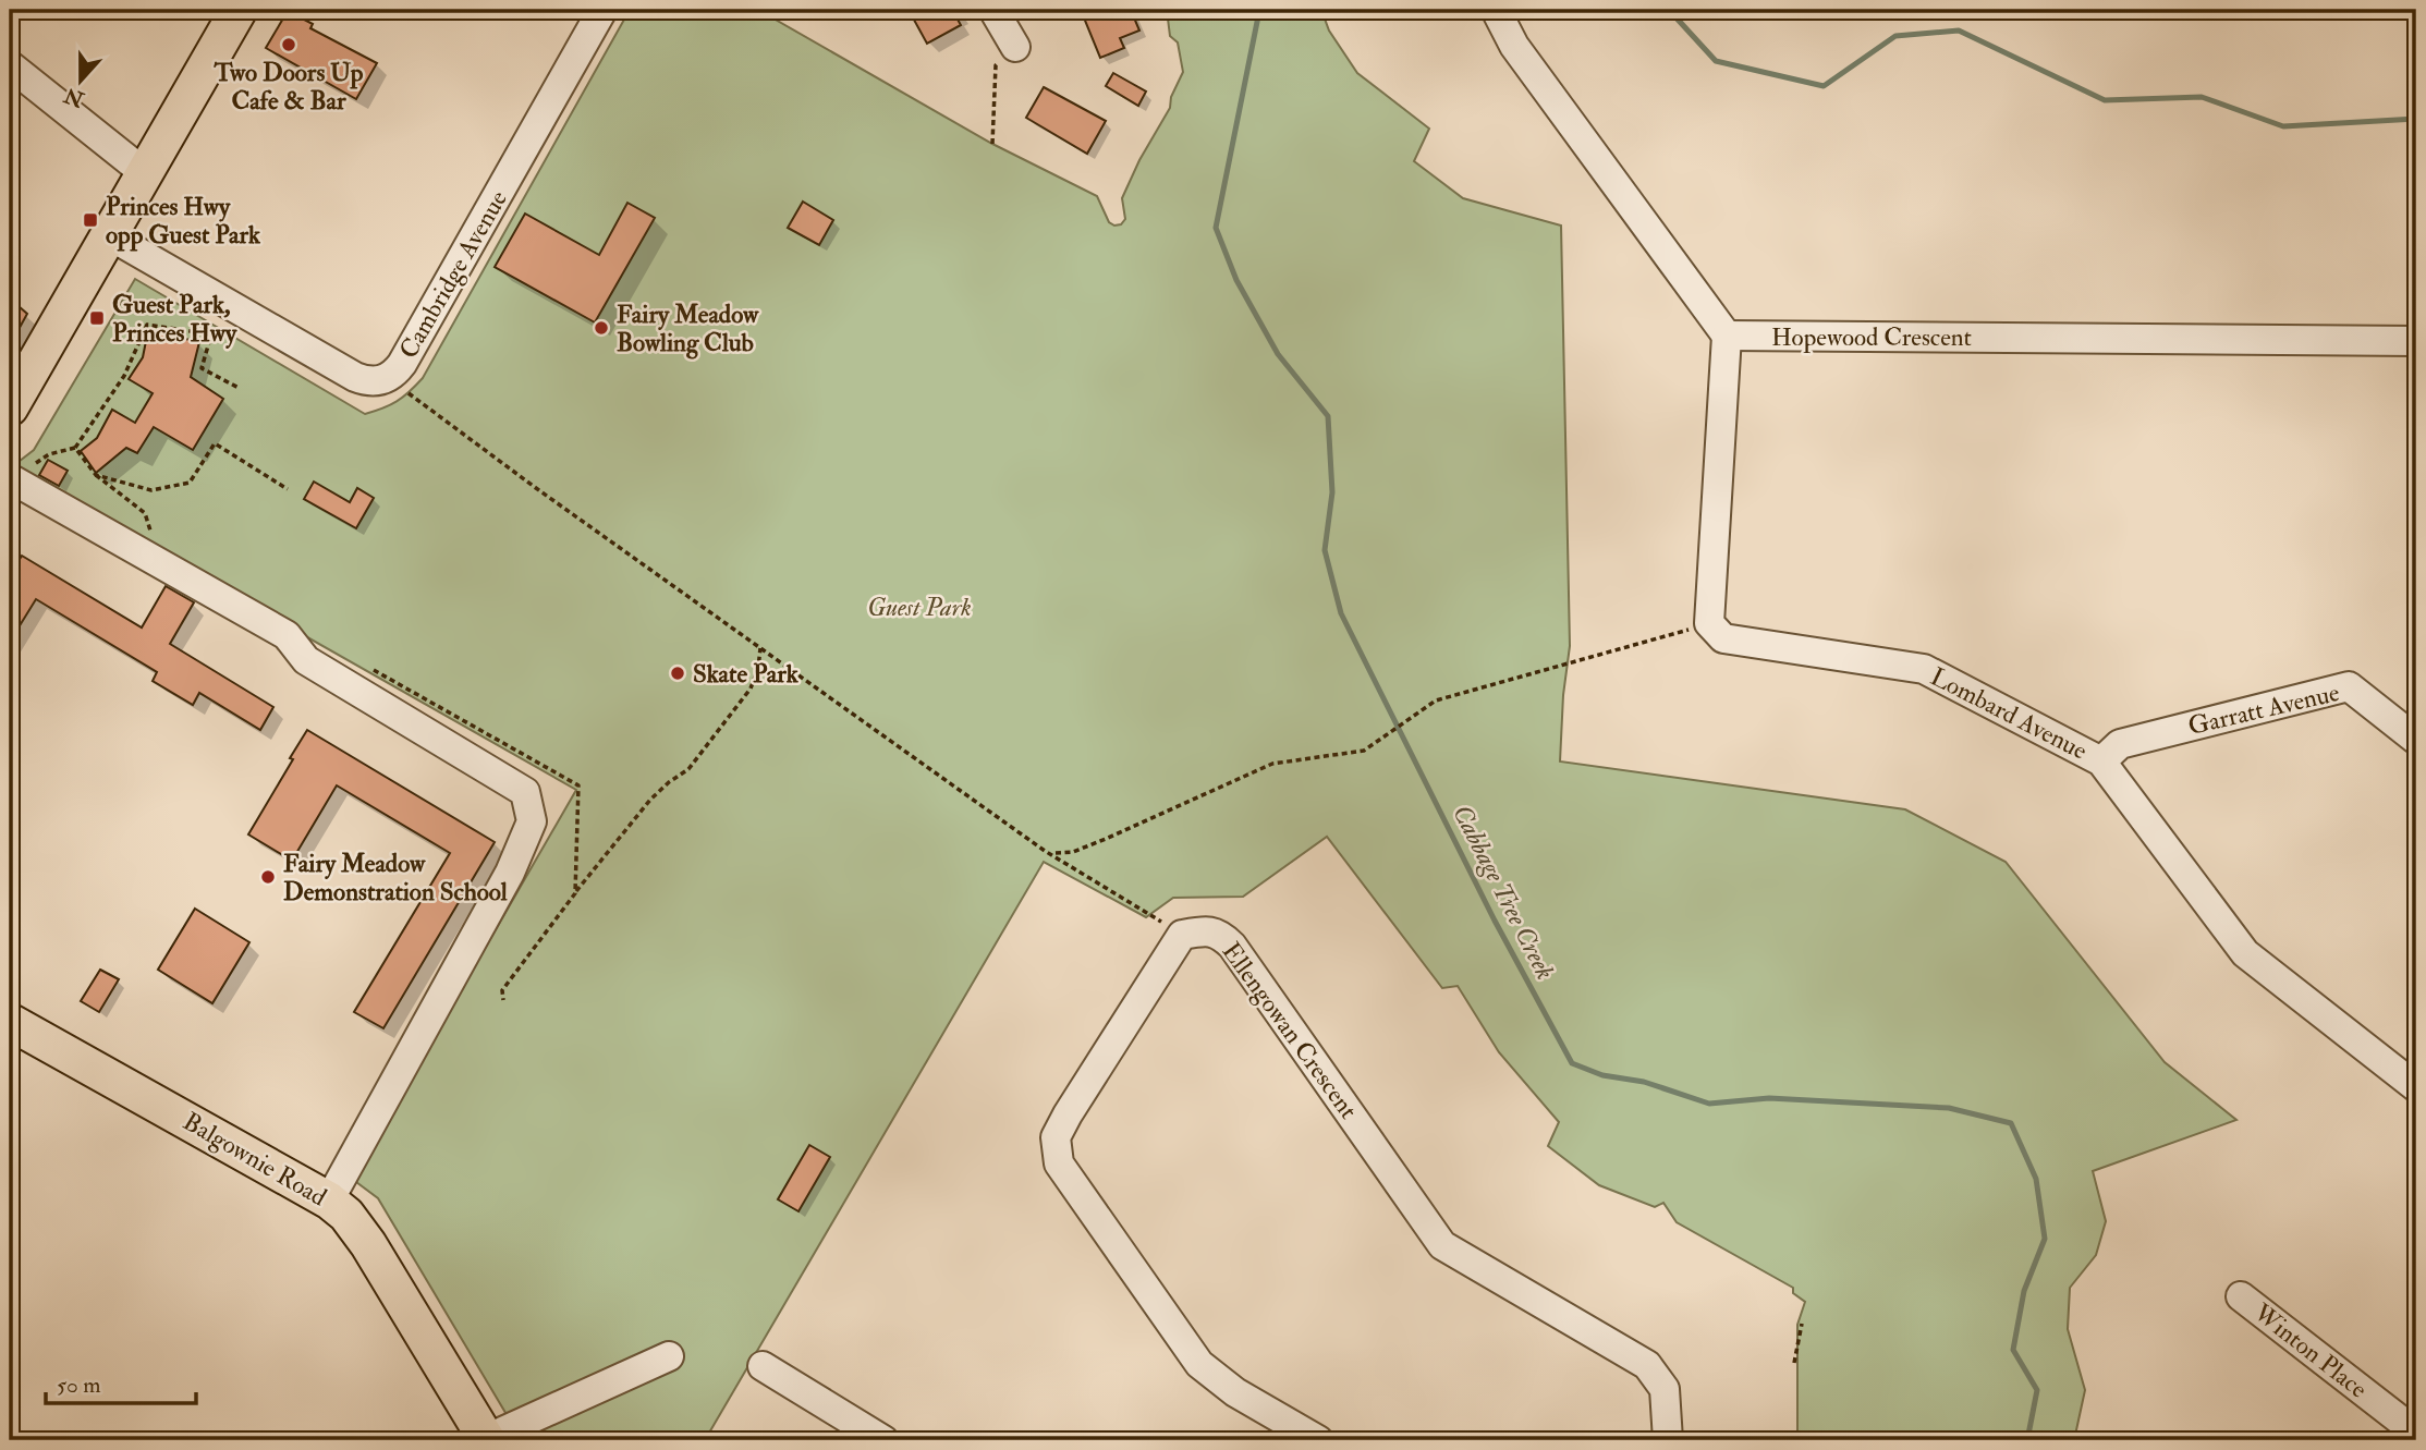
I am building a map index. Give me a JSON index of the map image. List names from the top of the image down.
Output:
{
  "streets": {
    "main road": ["Balgownie Road"],
    "street": [
      "Cambridge Avenue",
      "Hopewood Crescent",
      "Garratt Avenue",
      "Lombard Avenue",
      "Ellengowan Crescent",
      "Winton Place"
    ]
  },
  "crossings": [
    ["Garratt Avenue", "Lombard Avenue"]
  ],
  "water": ["Cabbage Tree Creek"],
  "parks": ["Guest Park"],
  "places": {
    "other": [
      "Two Doors Up Cafe & Bar",
      "Fairy Meadow Bowling Club",
      "Skate Park",
      "Fairy Meadow Demonstration School"
    ],
    "transit": ["Princes Hwy opp Guest Park", "Guest Park, Princes Hwy"]
  },
  "scale_bar": "50 m",
  "north": "bottom"
}
